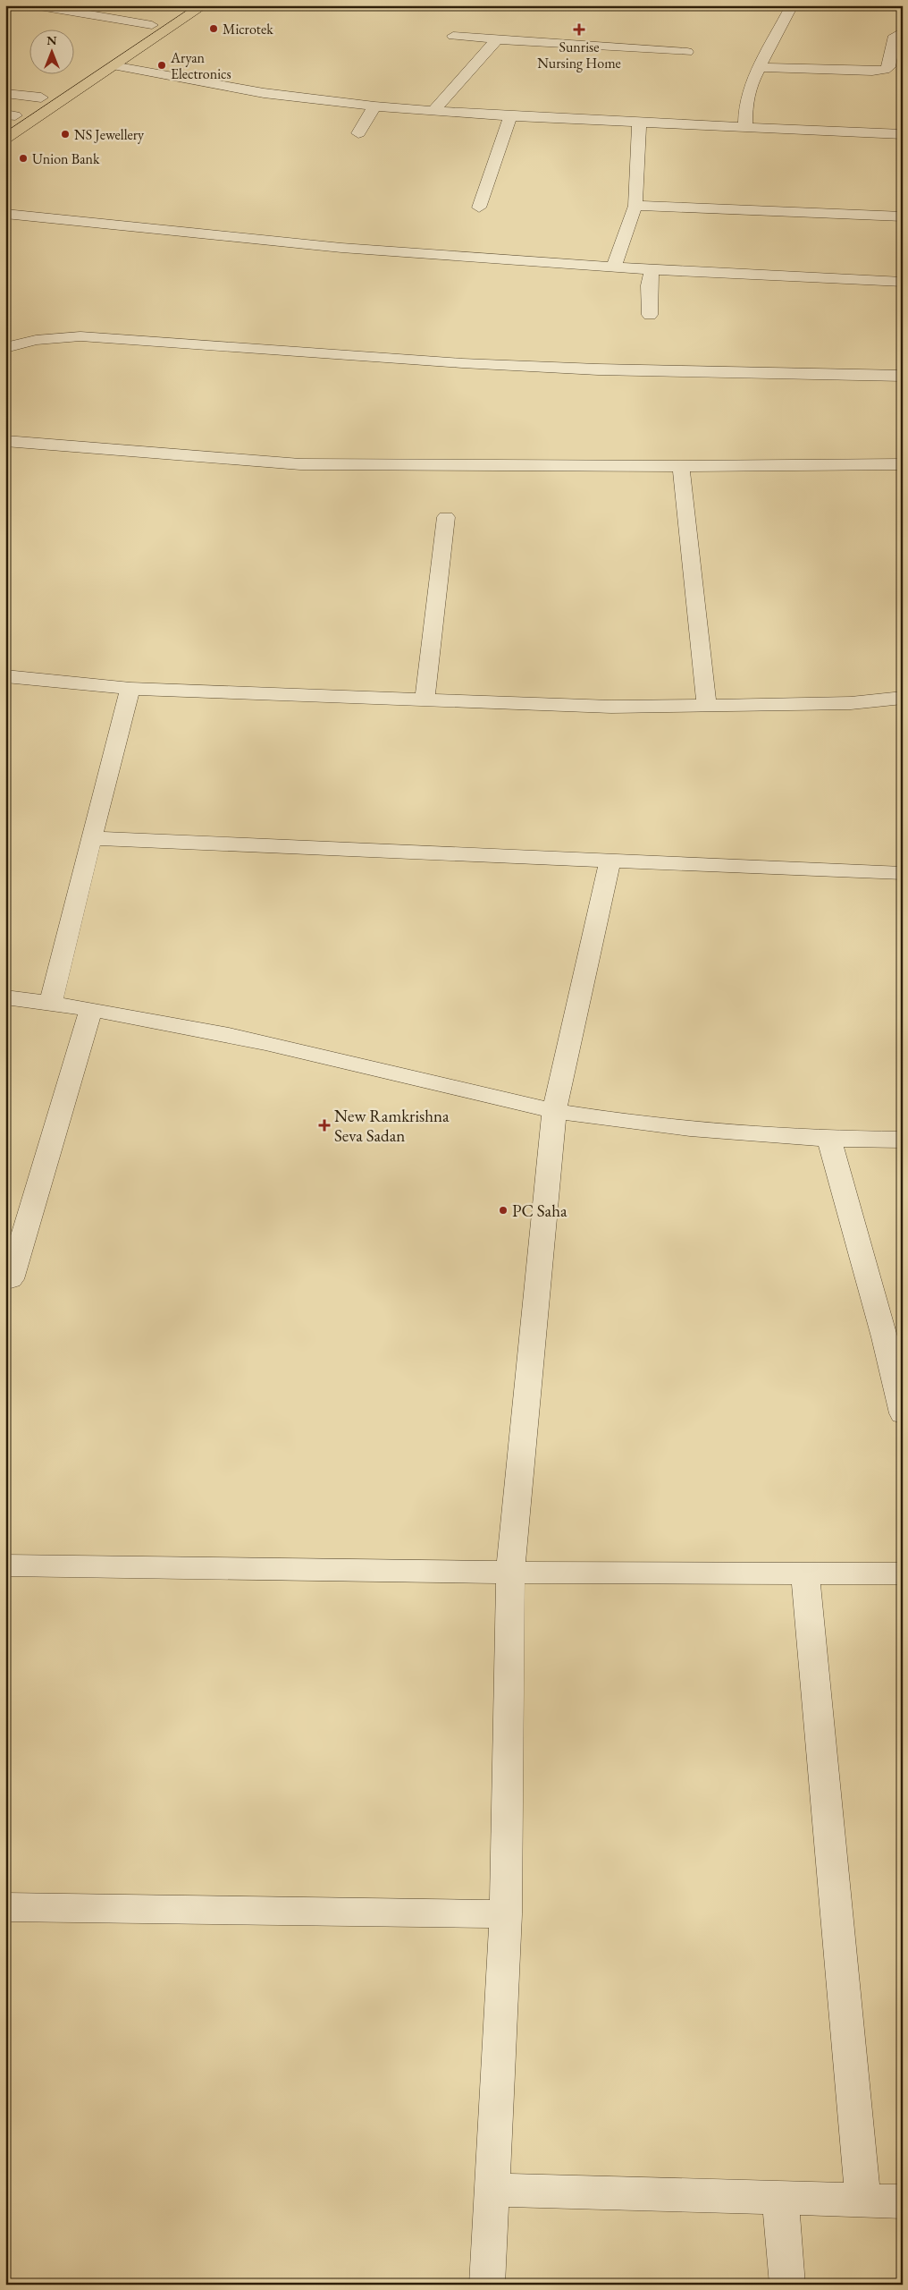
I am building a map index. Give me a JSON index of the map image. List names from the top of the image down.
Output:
{
  "places": {
    "other": [
      "Microtek",
      "Aryan Electronics",
      "NS Jewellery",
      "Union Bank",
      "PC Saha"
    ],
    "health": ["Sunrise Nursing Home", "New Ramkrishna Seva Sadan"]
  },
  "north": "top"
}
